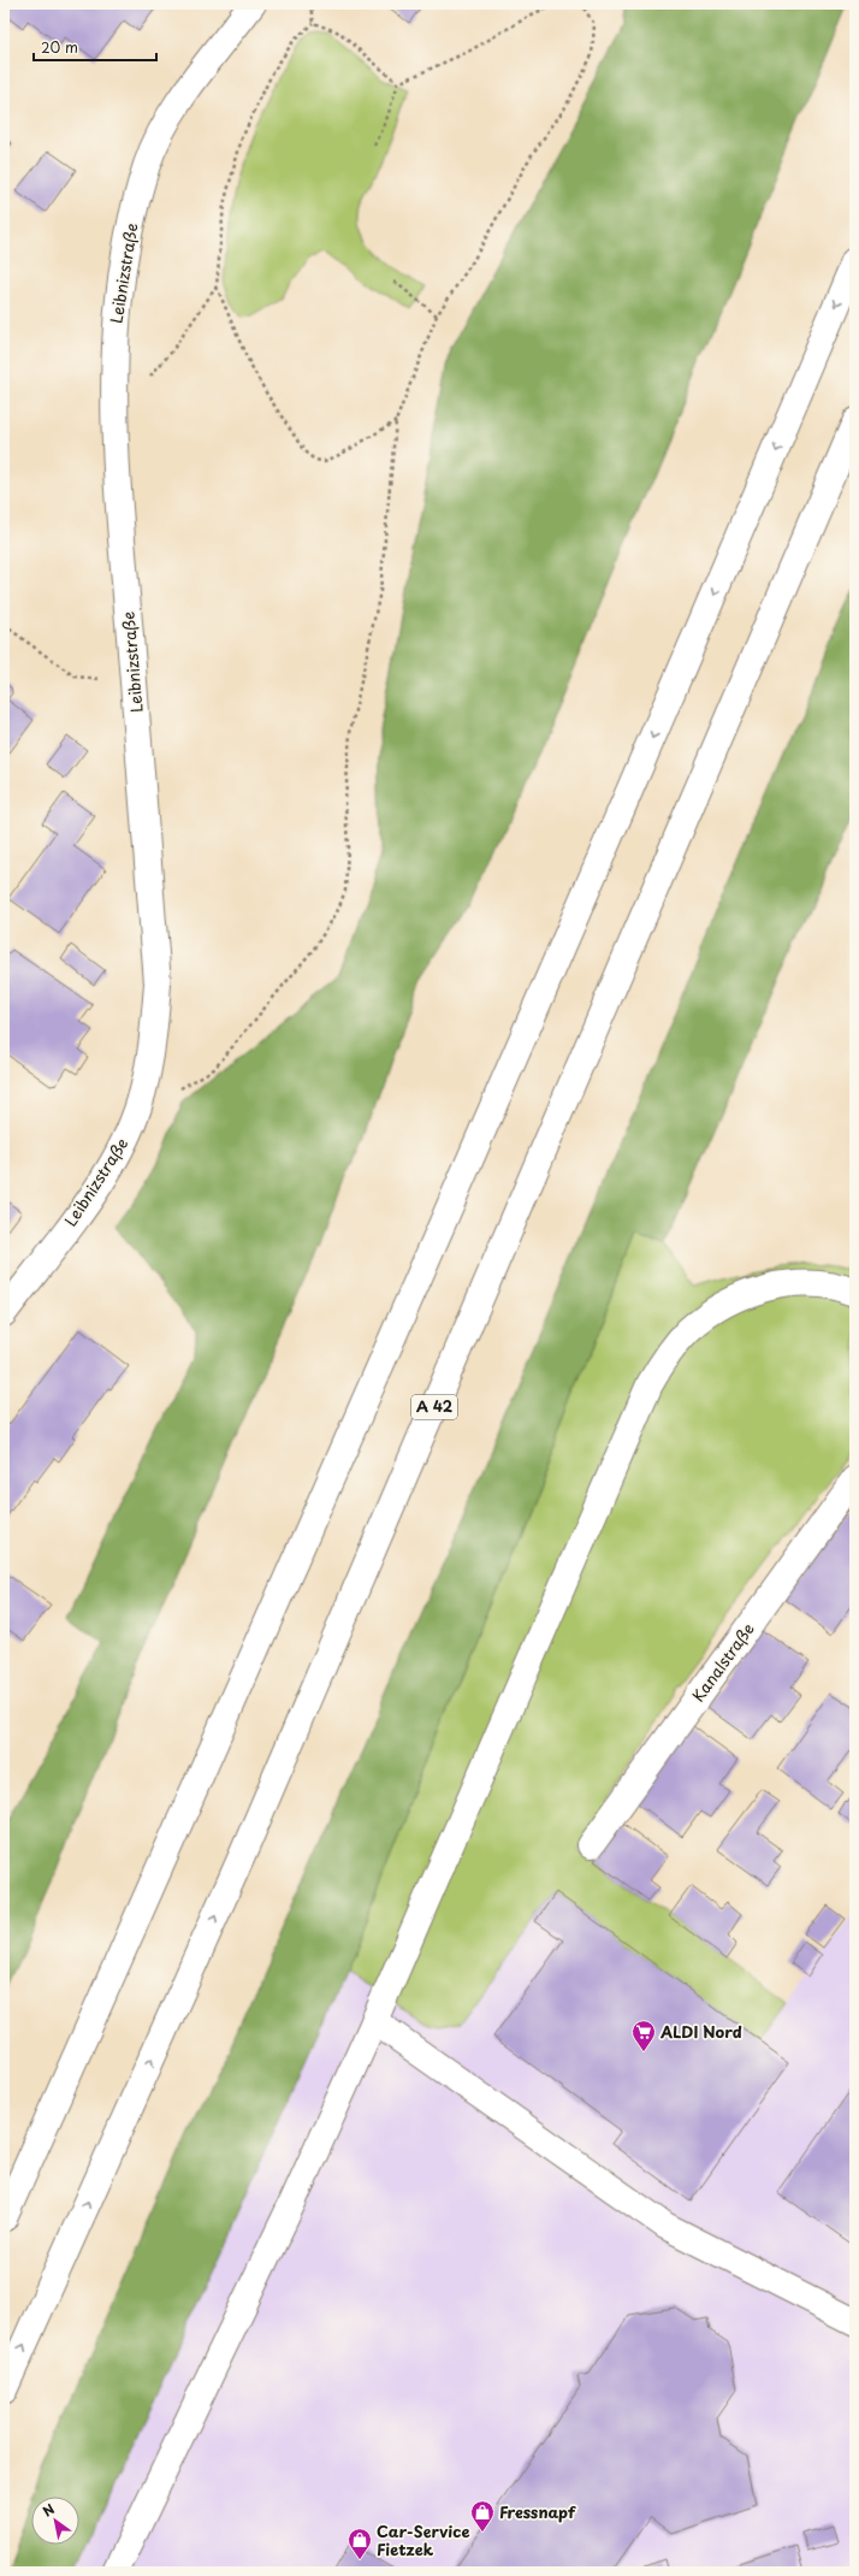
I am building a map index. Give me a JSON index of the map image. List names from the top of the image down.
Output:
{
  "streets": {
    "main road": ["Leibnizstraße", "A 42", "Kanalstraße"]
  },
  "places": {
    "supermarket": ["ALDI Nord"],
    "shop": ["Fressnapf", "Car-Service Fietzek"]
  },
  "scale_bar": "20 m",
  "north": "top left"
}
